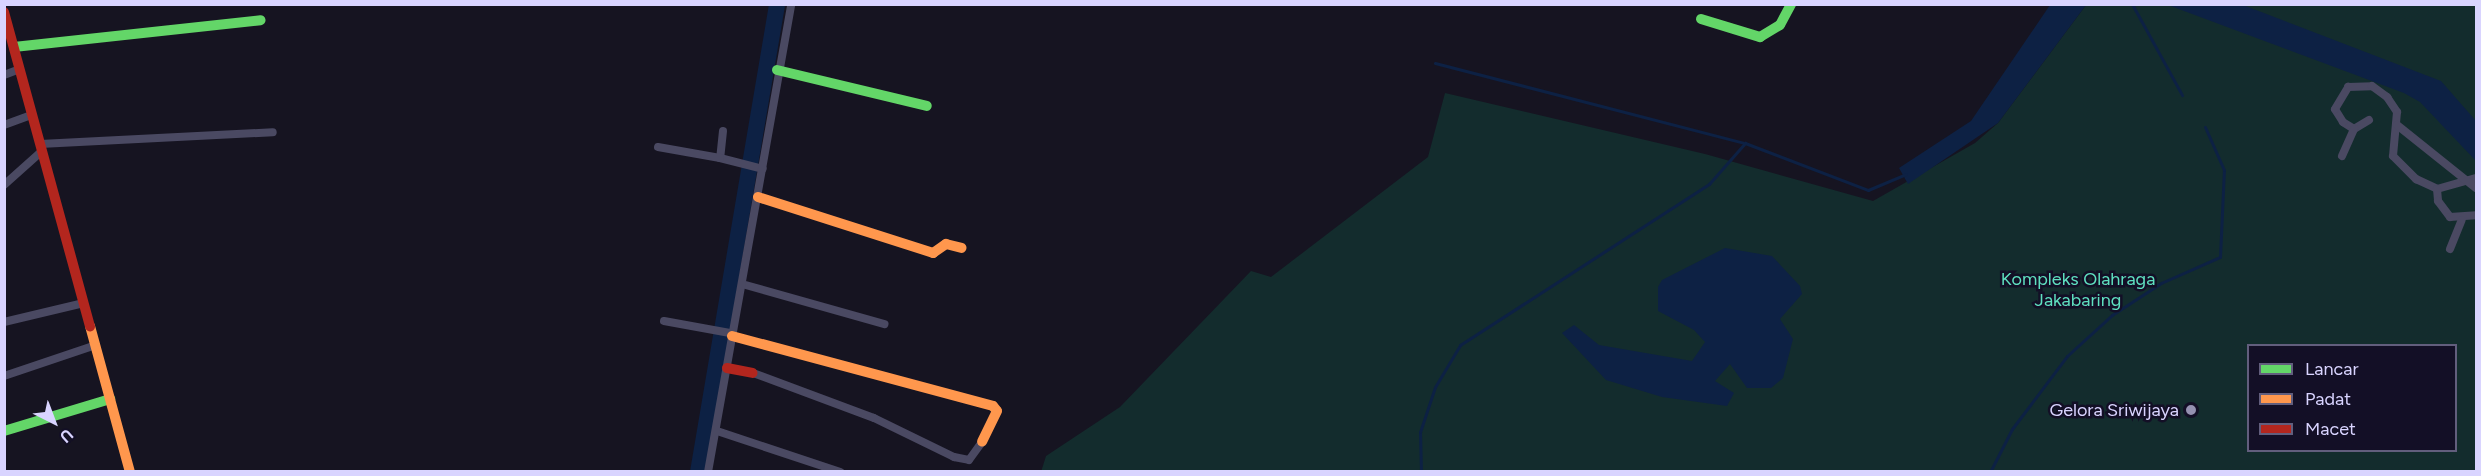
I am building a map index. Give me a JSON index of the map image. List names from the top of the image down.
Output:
{
  "parks": ["Kompleks Olahraga Jakabaring"],
  "places": ["Gelora Sriwijaya"],
  "legend": ["Lancar", "Padat", "Macet"],
  "north": "bottom right"
}
